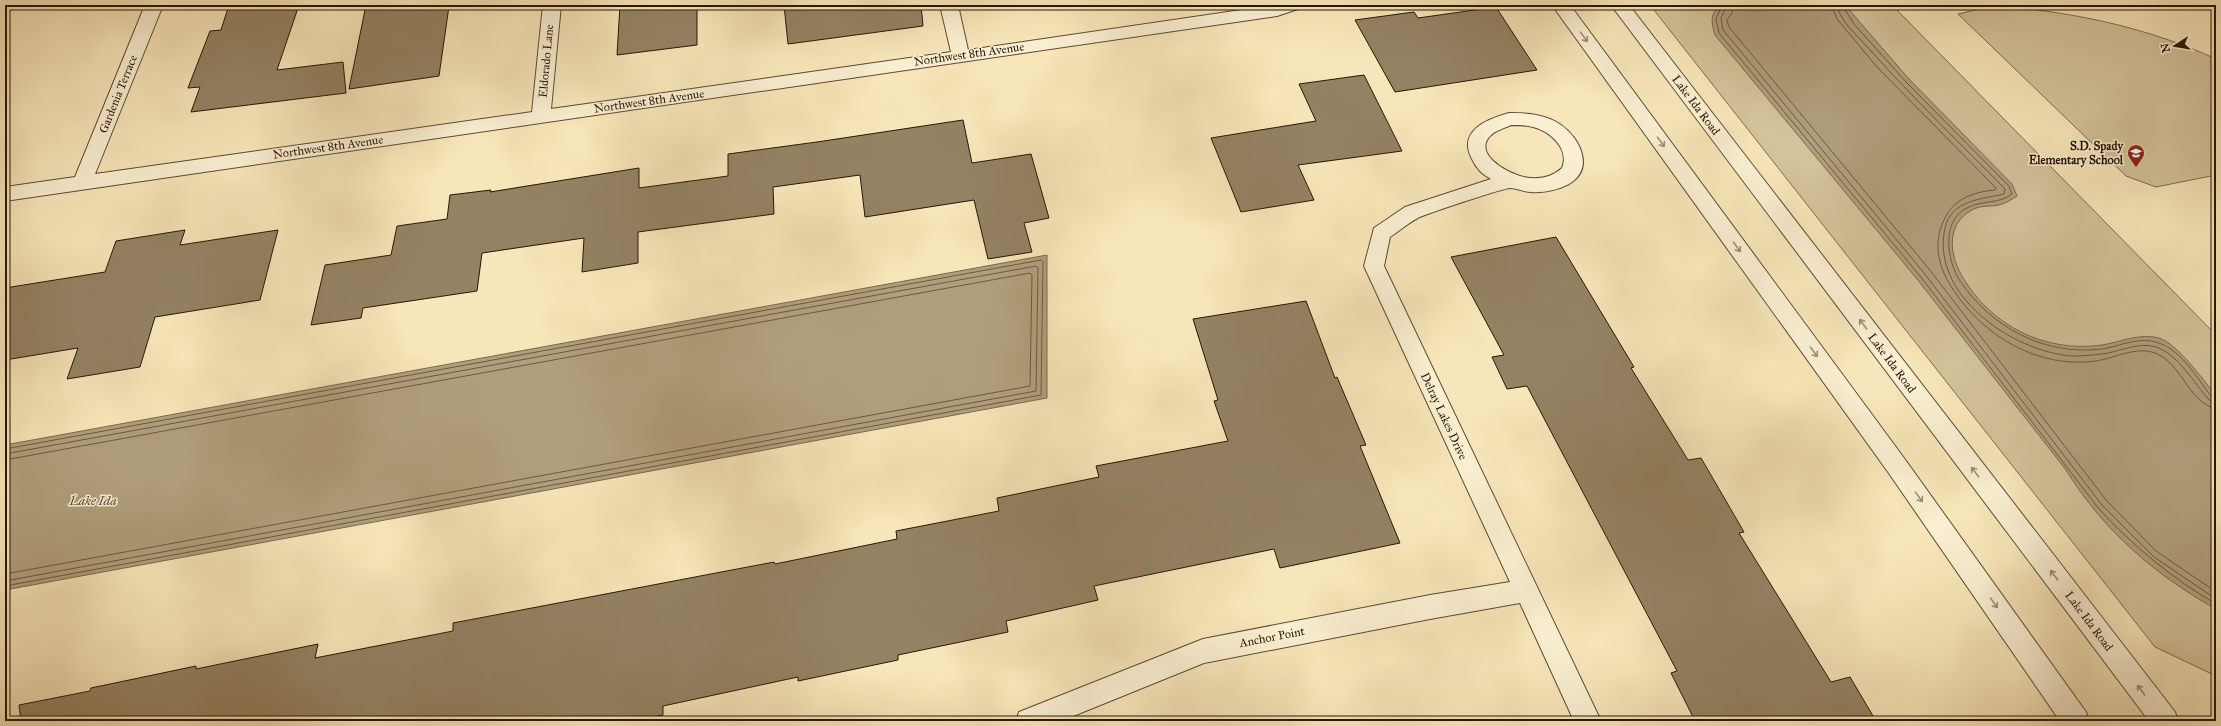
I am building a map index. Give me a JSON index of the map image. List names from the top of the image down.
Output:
{
  "streets": {
    "street": [
      "Northwest 8th Avenue",
      "Eldorado Lane",
      "Gardenia Terrace",
      "Lake Ida Road",
      "Delray Lakes Drive",
      "Anchor Point"
    ]
  },
  "crossings": [
    ["Northwest 8th Avenue", "Eldorado Lane"],
    ["Northwest 8th Avenue", "Gardenia Terrace"],
    ["Delray Lakes Drive", "Anchor Point"]
  ],
  "water": ["Lake Ida"],
  "places": {
    "school or university": ["S.D. Spady Elementary School"]
  },
  "north": "left"
}
